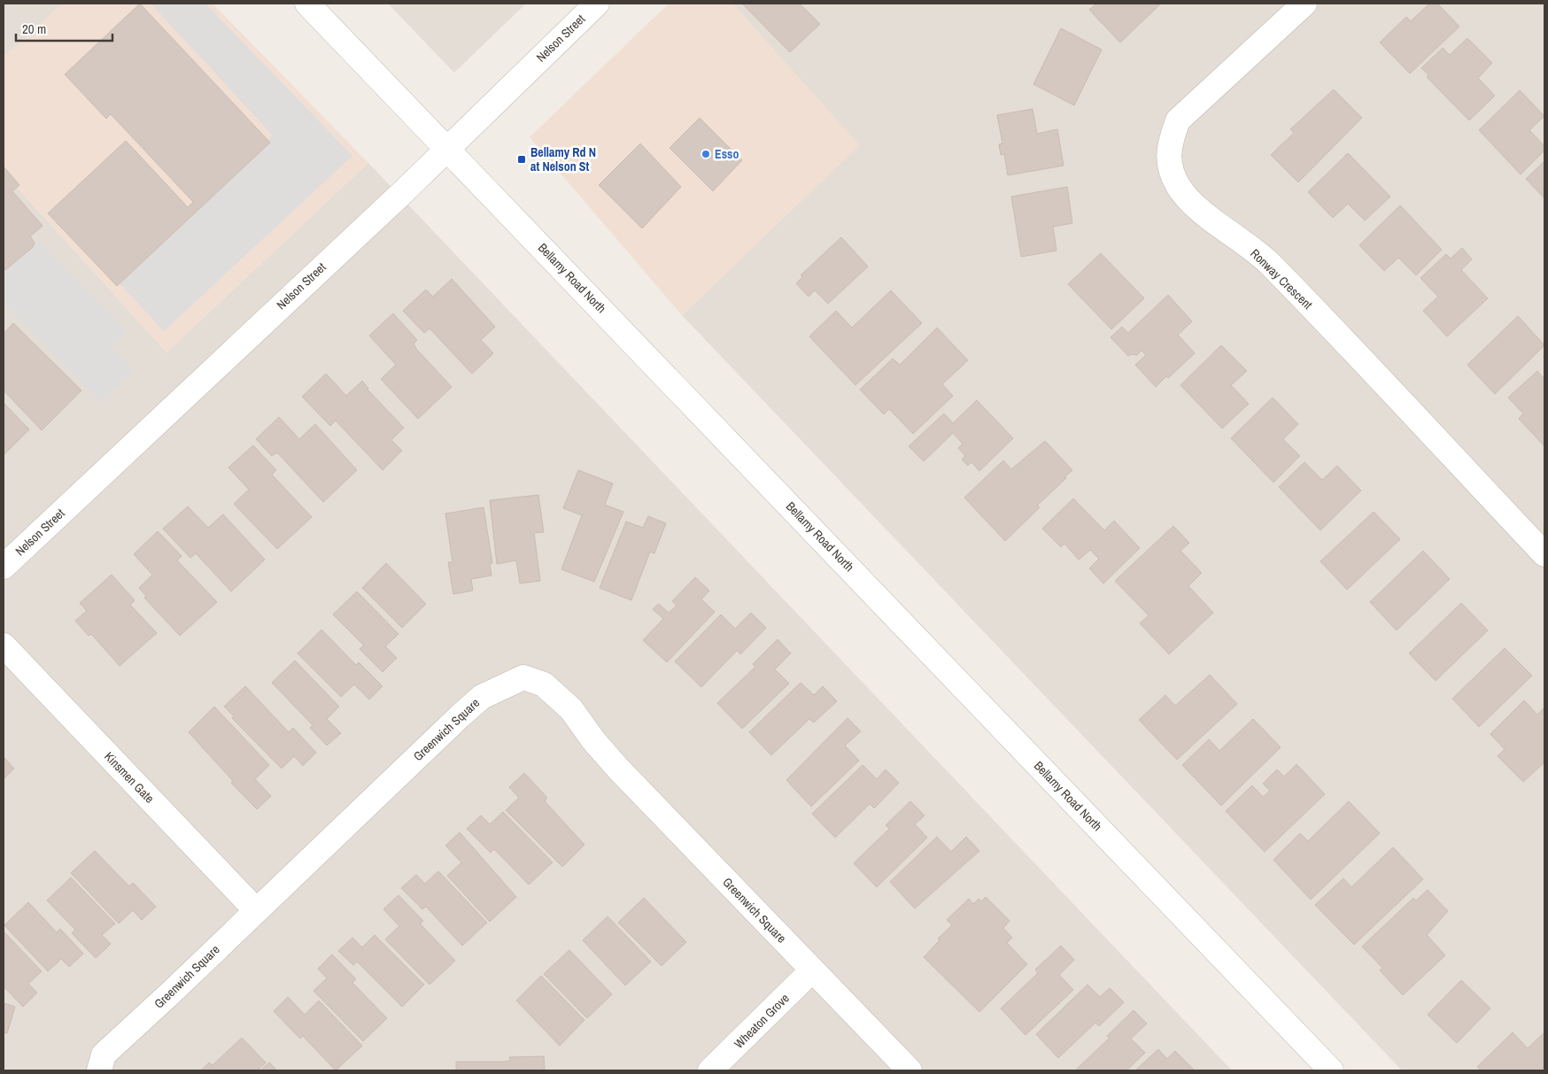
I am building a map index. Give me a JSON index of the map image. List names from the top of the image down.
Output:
{
  "streets": {
    "street": [
      "Nelson Street",
      "Bellamy Road North",
      "Ronway Crescent",
      "Greenwich Square",
      "Kinsmen Gate",
      "Wheaton Grove"
    ]
  },
  "crossings": [
    ["Nelson Street", "Bellamy Road North"],
    ["Greenwich Square", "Kinsmen Gate"],
    ["Greenwich Square", "Wheaton Grove"]
  ],
  "places": {
    "other": ["Esso"],
    "transit": ["Bellamy Rd N at Nelson St"]
  },
  "scale_bar": "20 m"
}
